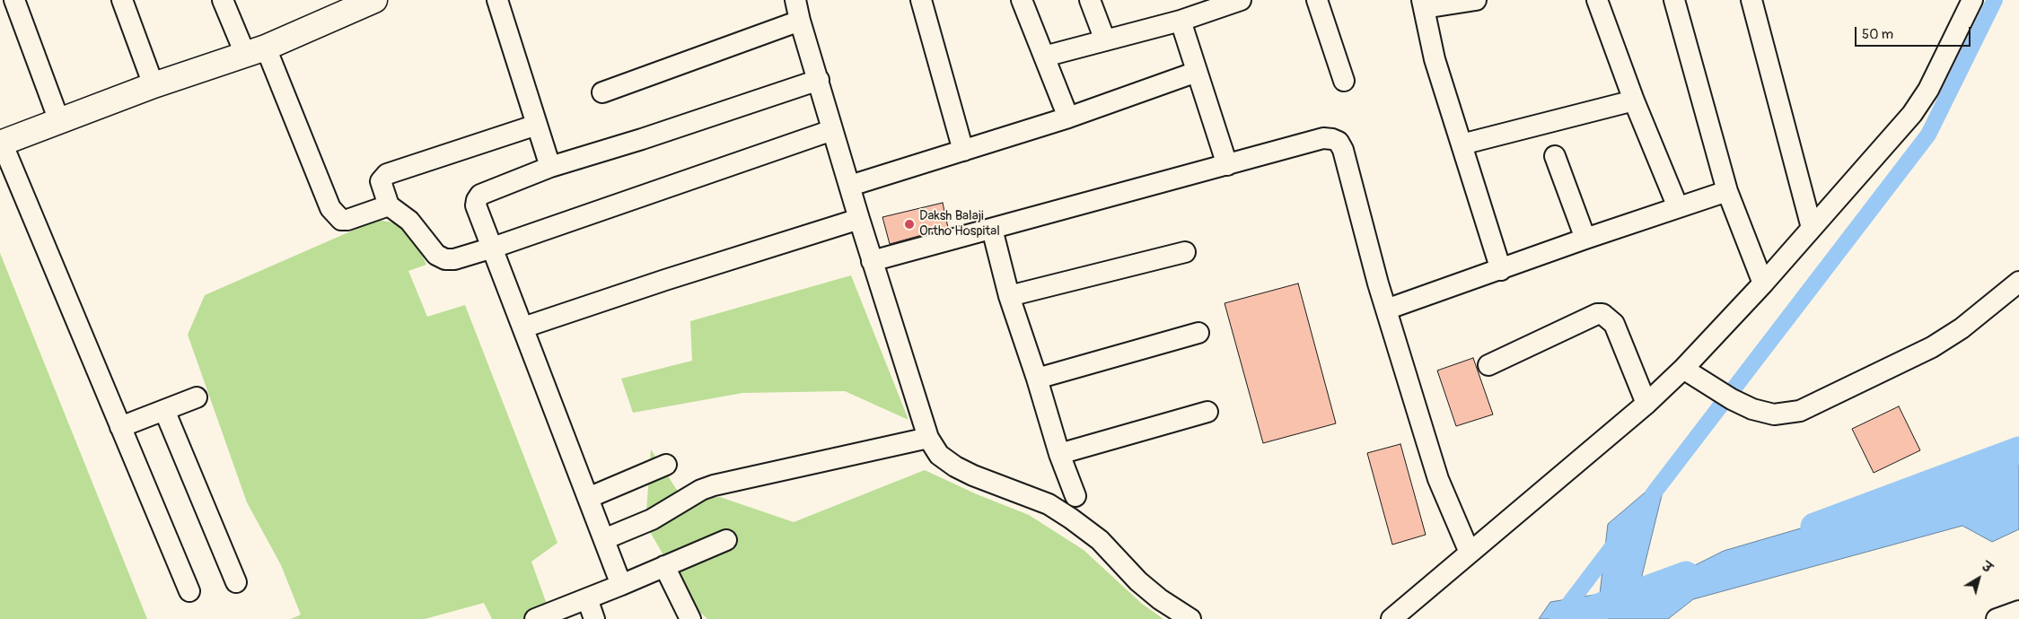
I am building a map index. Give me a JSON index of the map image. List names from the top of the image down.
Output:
{
  "places": ["Daksh Balaji Ortho Hospital"],
  "scale_bar": "50 m",
  "north": "top right"
}
